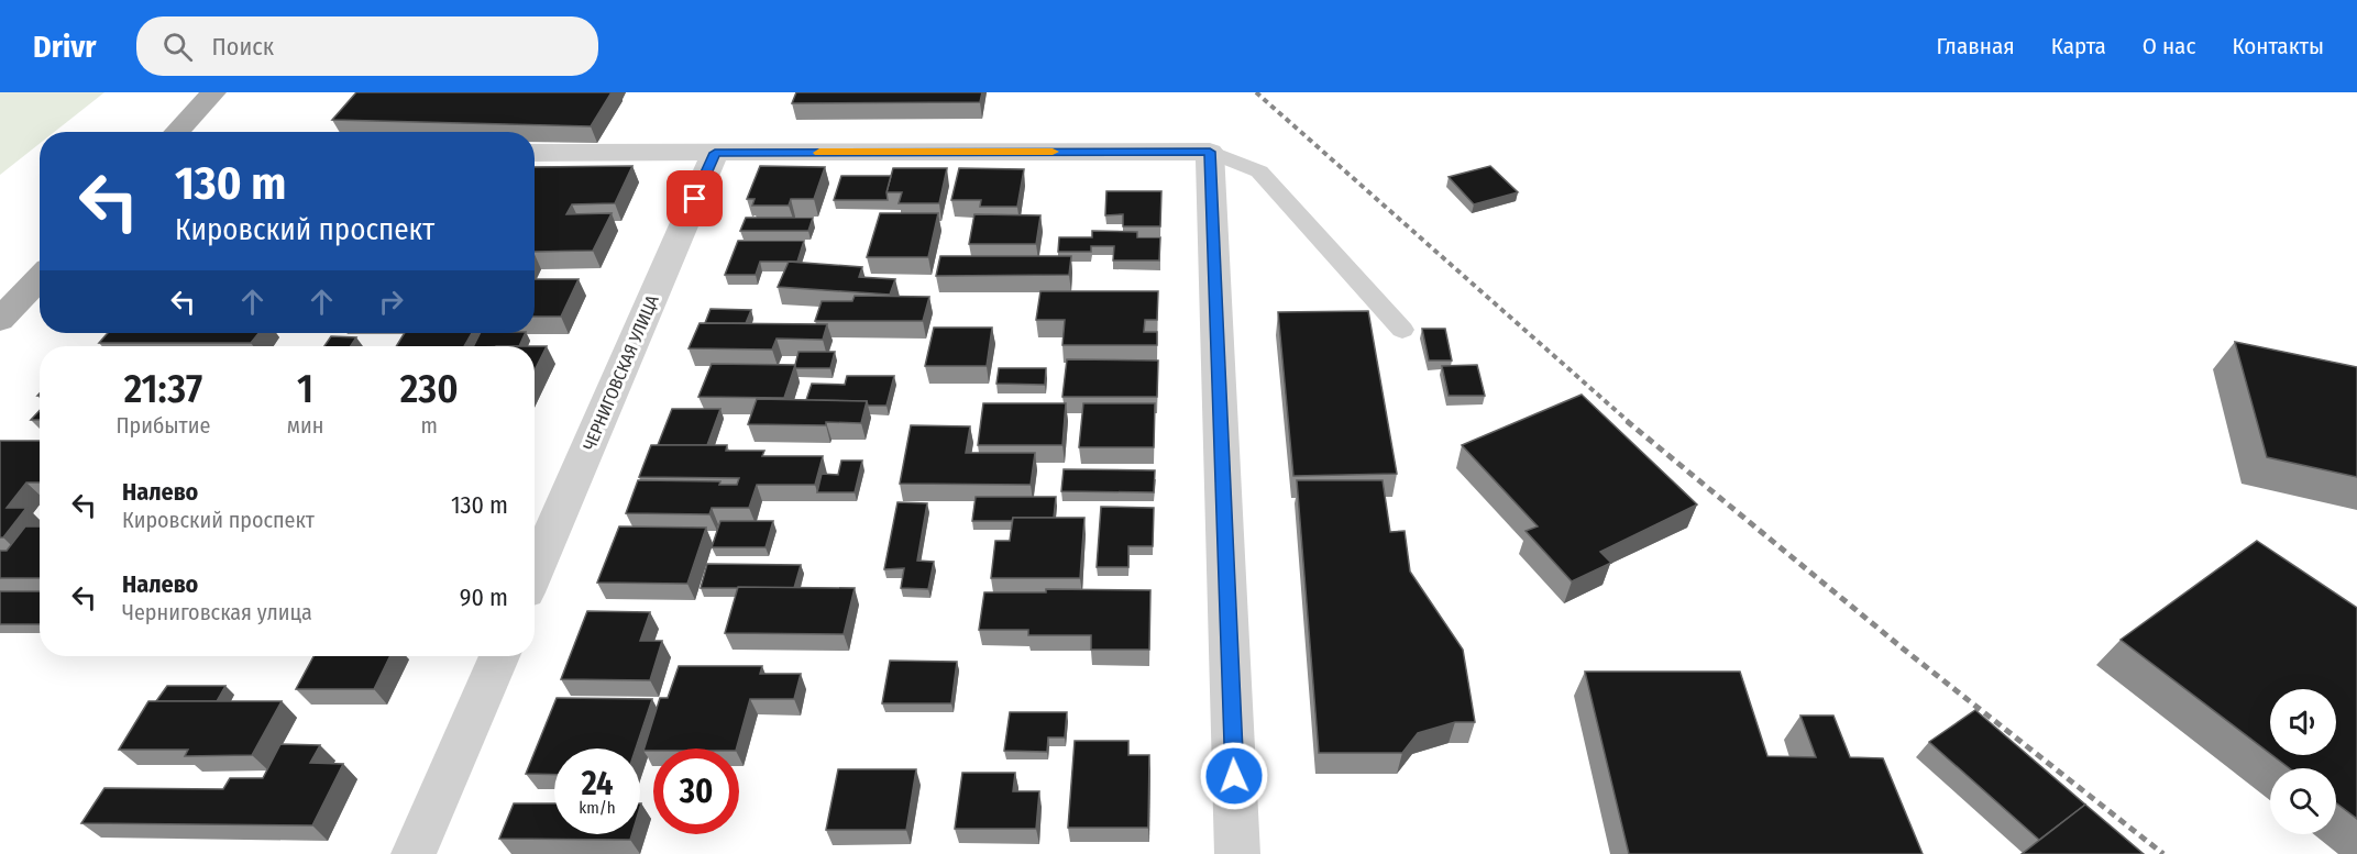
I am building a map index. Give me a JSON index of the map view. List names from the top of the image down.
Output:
{
  "streets": {
    "street": ["ЧЕРНИГОВСКАЯ УЛИЦА"]
  },
  "page": {
    "header": "Drivr",
    "search": "Поиск",
    "nav": [
      "Главная",
      "Карта",
      "О нас",
      "Контакты"
    ],
    "turn": ["130 m", "Кировский проспект"],
    "eta": [
      "21:37",
      "Прибытие",
      "1",
      "мин",
      "230",
      "m"
    ],
    "list": [
      {
        "name": "Налево",
        "note": "Кировский проспект",
        "value": "130 m"
      },
      {
        "name": "Налево",
        "note": "Черниговская улица",
        "value": "90 m"
      }
    ],
    "speed": "24 km/h",
    "limit": "30"
  }
}
